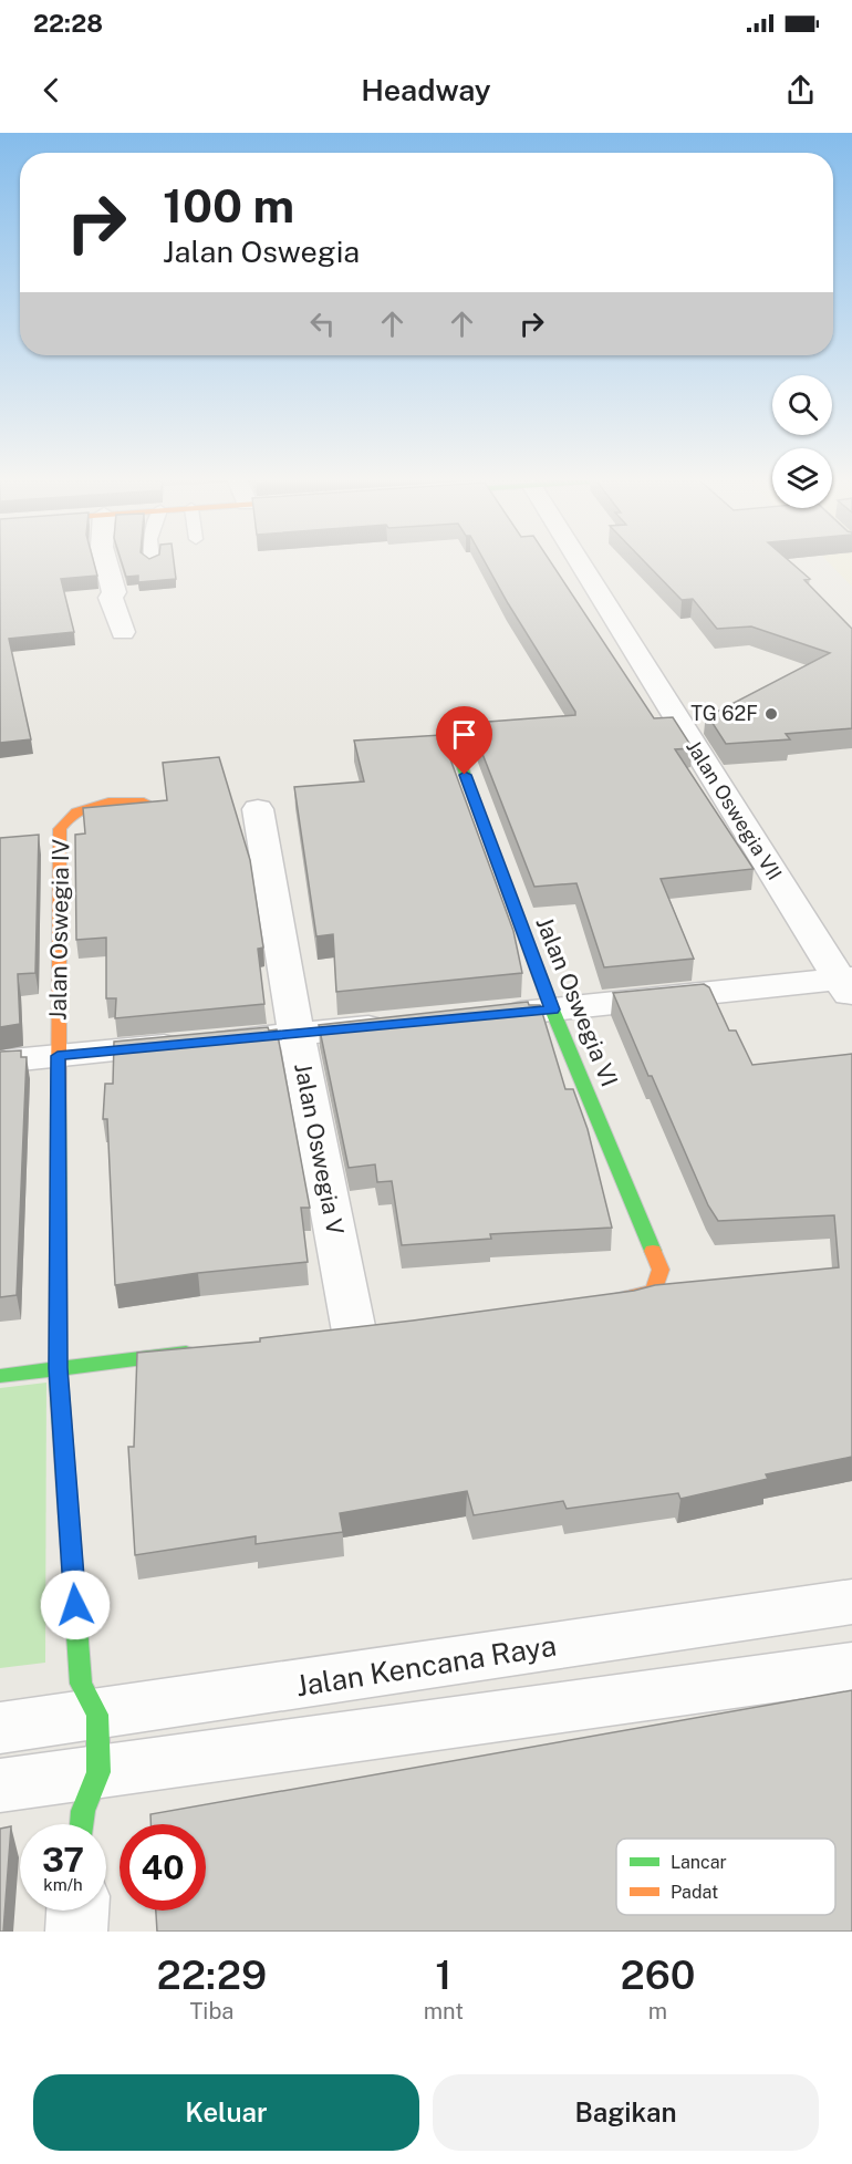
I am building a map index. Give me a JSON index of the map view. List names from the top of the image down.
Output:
{
  "streets": {
    "street": [
      "Jalan Oswegia VII",
      "Jalan Oswegia IV",
      "Jalan Oswegia VI",
      "Jalan Oswegia V",
      "Jalan Kencana Raya"
    ]
  },
  "crossings": [
    ["Jalan Oswegia IV", "Jalan Kencana Raya"]
  ],
  "places": ["TG 62F"],
  "legend": ["Lancar", "Padat"],
  "page": {
    "status": "22:28",
    "header": "Headway",
    "turn": ["100 m", "Jalan Oswegia"],
    "speed": "37 km/h",
    "limit": "40",
    "eta": [
      "22:29",
      "Tiba",
      "1",
      "mnt",
      "260",
      "m"
    ],
    "buttons": ["Keluar", "Bagikan"]
  }
}
